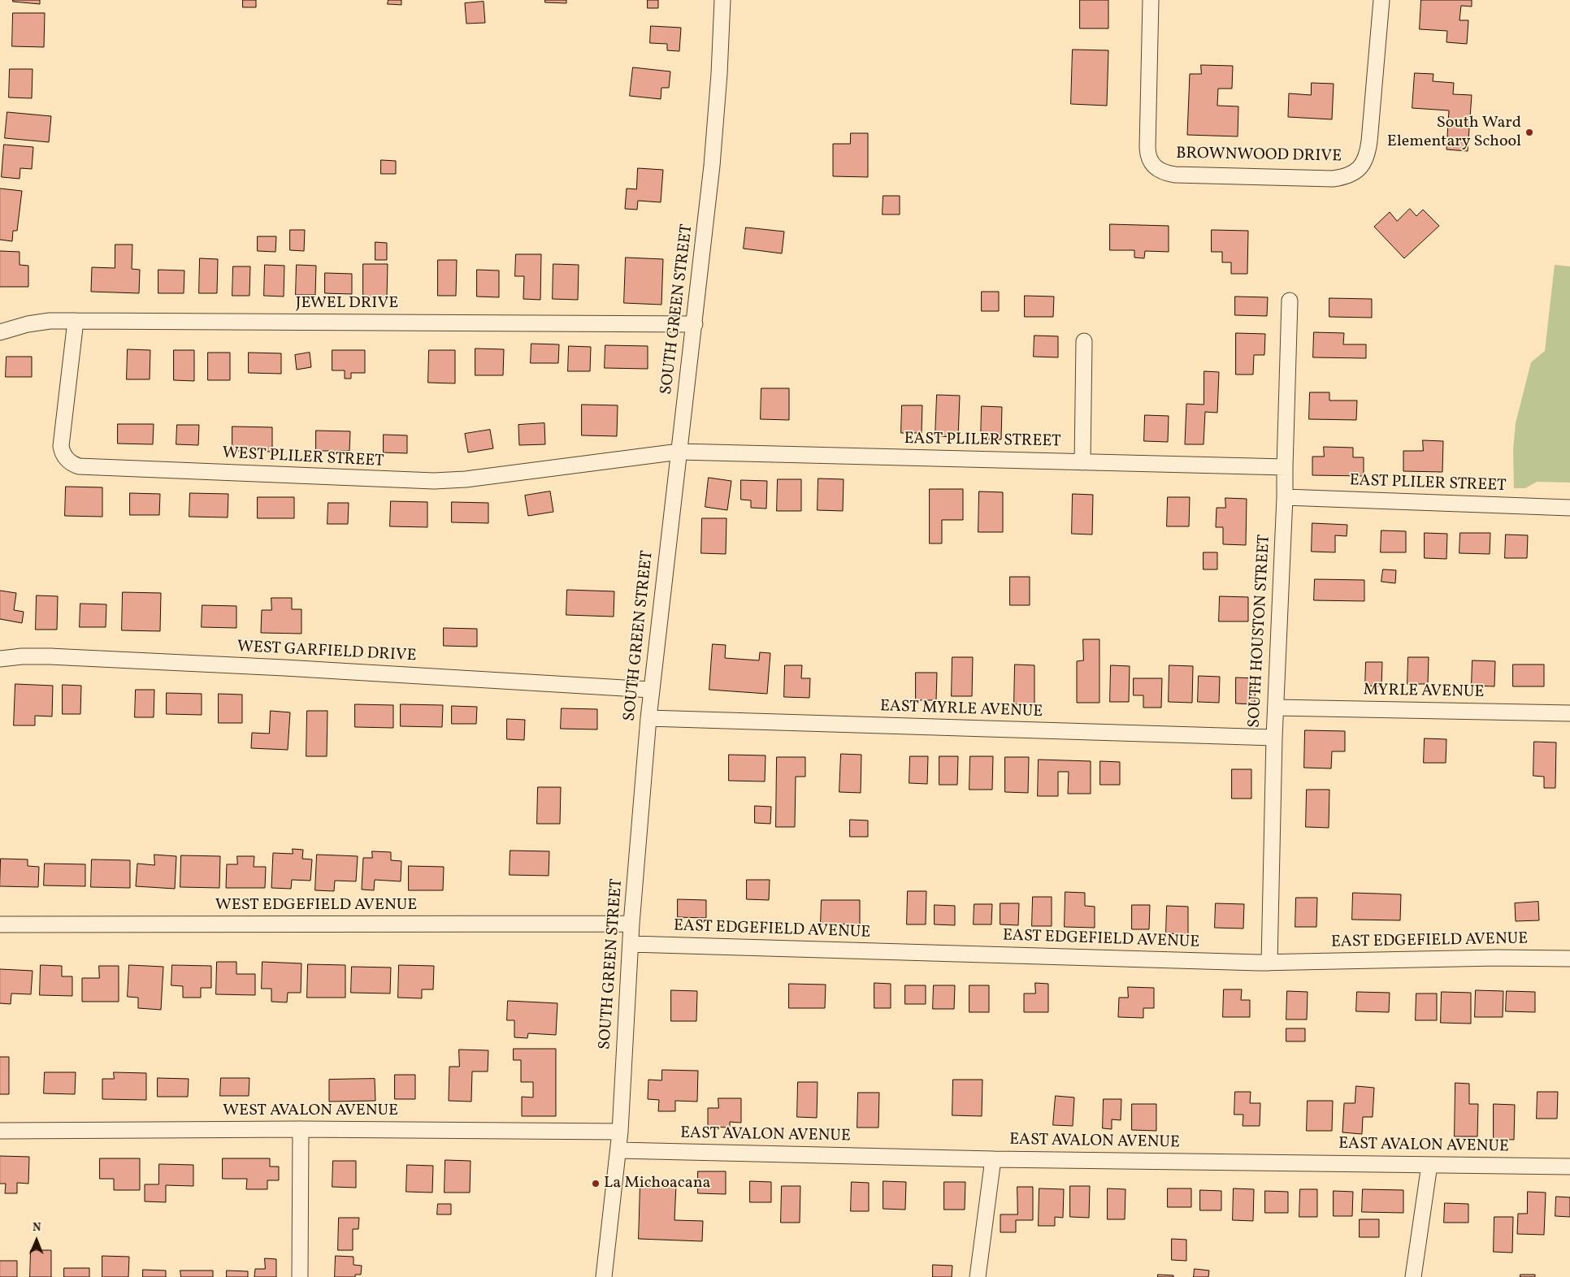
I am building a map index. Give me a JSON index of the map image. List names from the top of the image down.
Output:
{
  "streets": {
    "street": [
      "BROWNWOOD DRIVE",
      "JEWEL DRIVE",
      "SOUTH GREEN STREET",
      "EAST PLILER STREET",
      "WEST PLILER STREET",
      "SOUTH HOUSTON STREET",
      "WEST GARFIELD DRIVE",
      "MYRLE AVENUE",
      "EAST MYRLE AVENUE",
      "WEST EDGEFIELD AVENUE",
      "EAST EDGEFIELD AVENUE",
      "WEST AVALON AVENUE",
      "EAST AVALON AVENUE"
    ]
  },
  "crossings": [
    ["JEWEL DRIVE", "SOUTH GREEN STREET"],
    ["JEWEL DRIVE", "WEST PLILER STREET"],
    ["SOUTH GREEN STREET", "EAST PLILER STREET"],
    ["SOUTH GREEN STREET", "WEST PLILER STREET"],
    ["SOUTH GREEN STREET", "WEST GARFIELD DRIVE"],
    ["SOUTH GREEN STREET", "EAST MYRLE AVENUE"],
    ["SOUTH GREEN STREET", "WEST EDGEFIELD AVENUE"],
    ["SOUTH GREEN STREET", "EAST EDGEFIELD AVENUE"],
    ["SOUTH GREEN STREET", "WEST AVALON AVENUE"],
    ["SOUTH GREEN STREET", "EAST AVALON AVENUE"],
    ["EAST PLILER STREET", "WEST PLILER STREET"],
    ["EAST PLILER STREET", "SOUTH HOUSTON STREET"],
    ["SOUTH HOUSTON STREET", "MYRLE AVENUE"],
    ["SOUTH HOUSTON STREET", "EAST MYRLE AVENUE"],
    ["SOUTH HOUSTON STREET", "EAST EDGEFIELD AVENUE"]
  ],
  "places": ["South Ward Elementary School", "La Michoacana"],
  "north": "top"
}
